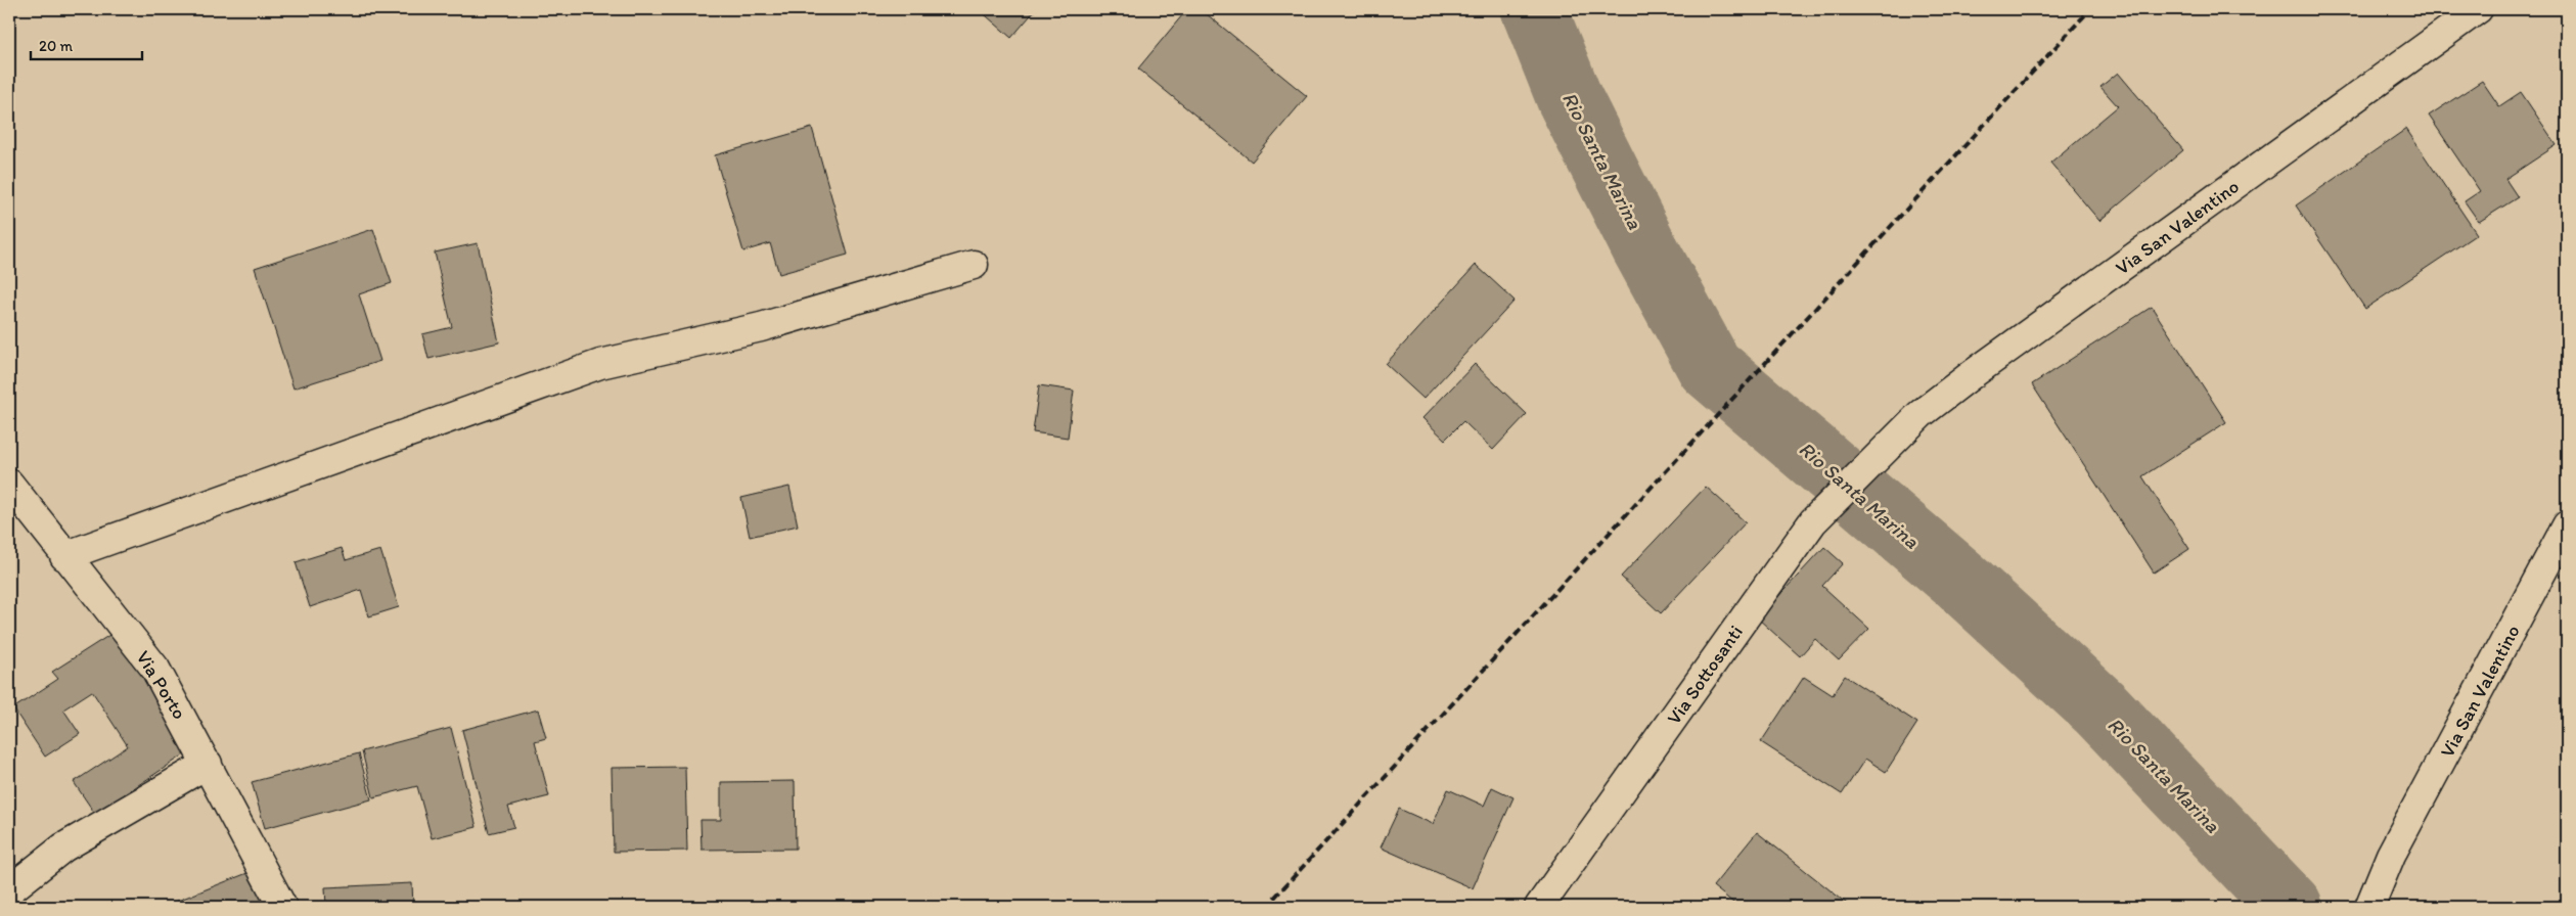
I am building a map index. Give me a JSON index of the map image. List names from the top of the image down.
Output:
{
  "streets": {
    "street": ["Via San Valentino", "Via Sottosanti", "Via Porto"]
  },
  "crossings": [
    ["Via San Valentino", "Via Sottosanti"]
  ],
  "water": ["Rio Santa Marina"],
  "scale_bar": "20 m"
}
